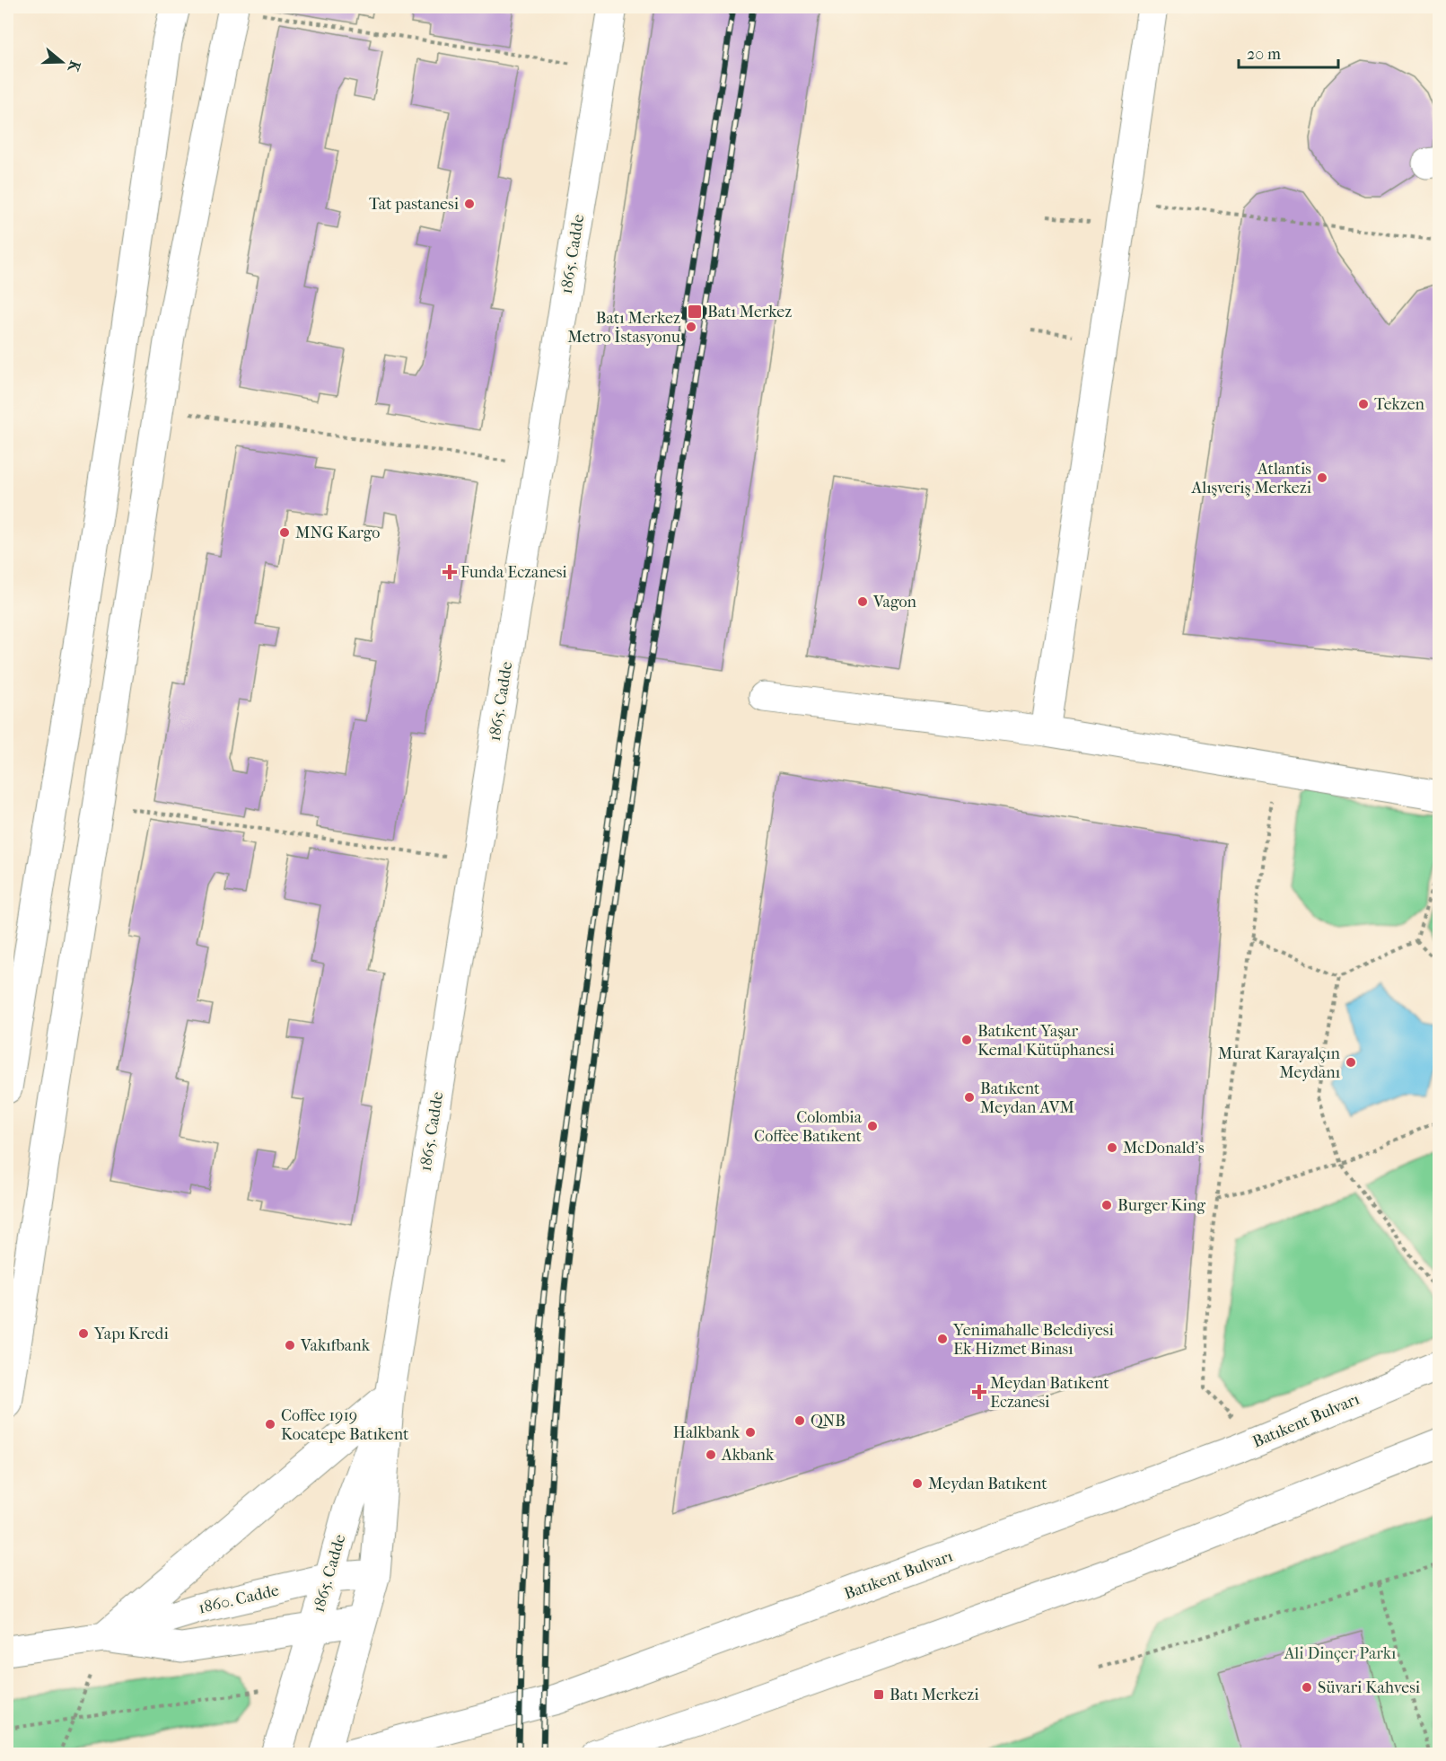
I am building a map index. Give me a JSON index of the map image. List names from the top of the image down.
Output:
{
  "streets": {
    "street": ["1865. Cadde", "Batıkent Bulvarı", "1860. Cadde"]
  },
  "crossings": [
    ["1865. Cadde", "1860. Cadde"]
  ],
  "parks": ["Ali Dinçer Parkı"],
  "places": {
    "other": [
      "Tat pastanesi",
      "Batı Merkez Metro İstasyonu",
      "Tekzen",
      "Atlantis Alışveriş Merkezi",
      "MNG Kargo",
      "Vagon",
      "Batıkent Yaşar Kemal Kütüphanesi",
      "Murat Karayalçın Meydanı",
      "Batıkent Meydan AVM",
      "Colombia Coffee Batıkent",
      "McDonald's",
      "Burger King",
      "Yapı Kredi",
      "Yenimahalle Belediyesi Ek Hizmet Binası",
      "Vakıfbank",
      "QNB",
      "Coffee 1919 Kocatepe Batıkent",
      "Halkbank",
      "Akbank",
      "Meydan Batıkent",
      "Süvari Kahvesi"
    ],
    "transit": ["Batı Merkez", "Batı Merkezi"],
    "health": ["Funda Eczanesi", "Meydan Batıkent Eczanesi"]
  },
  "scale_bar": "20 m",
  "north": "right"
}
